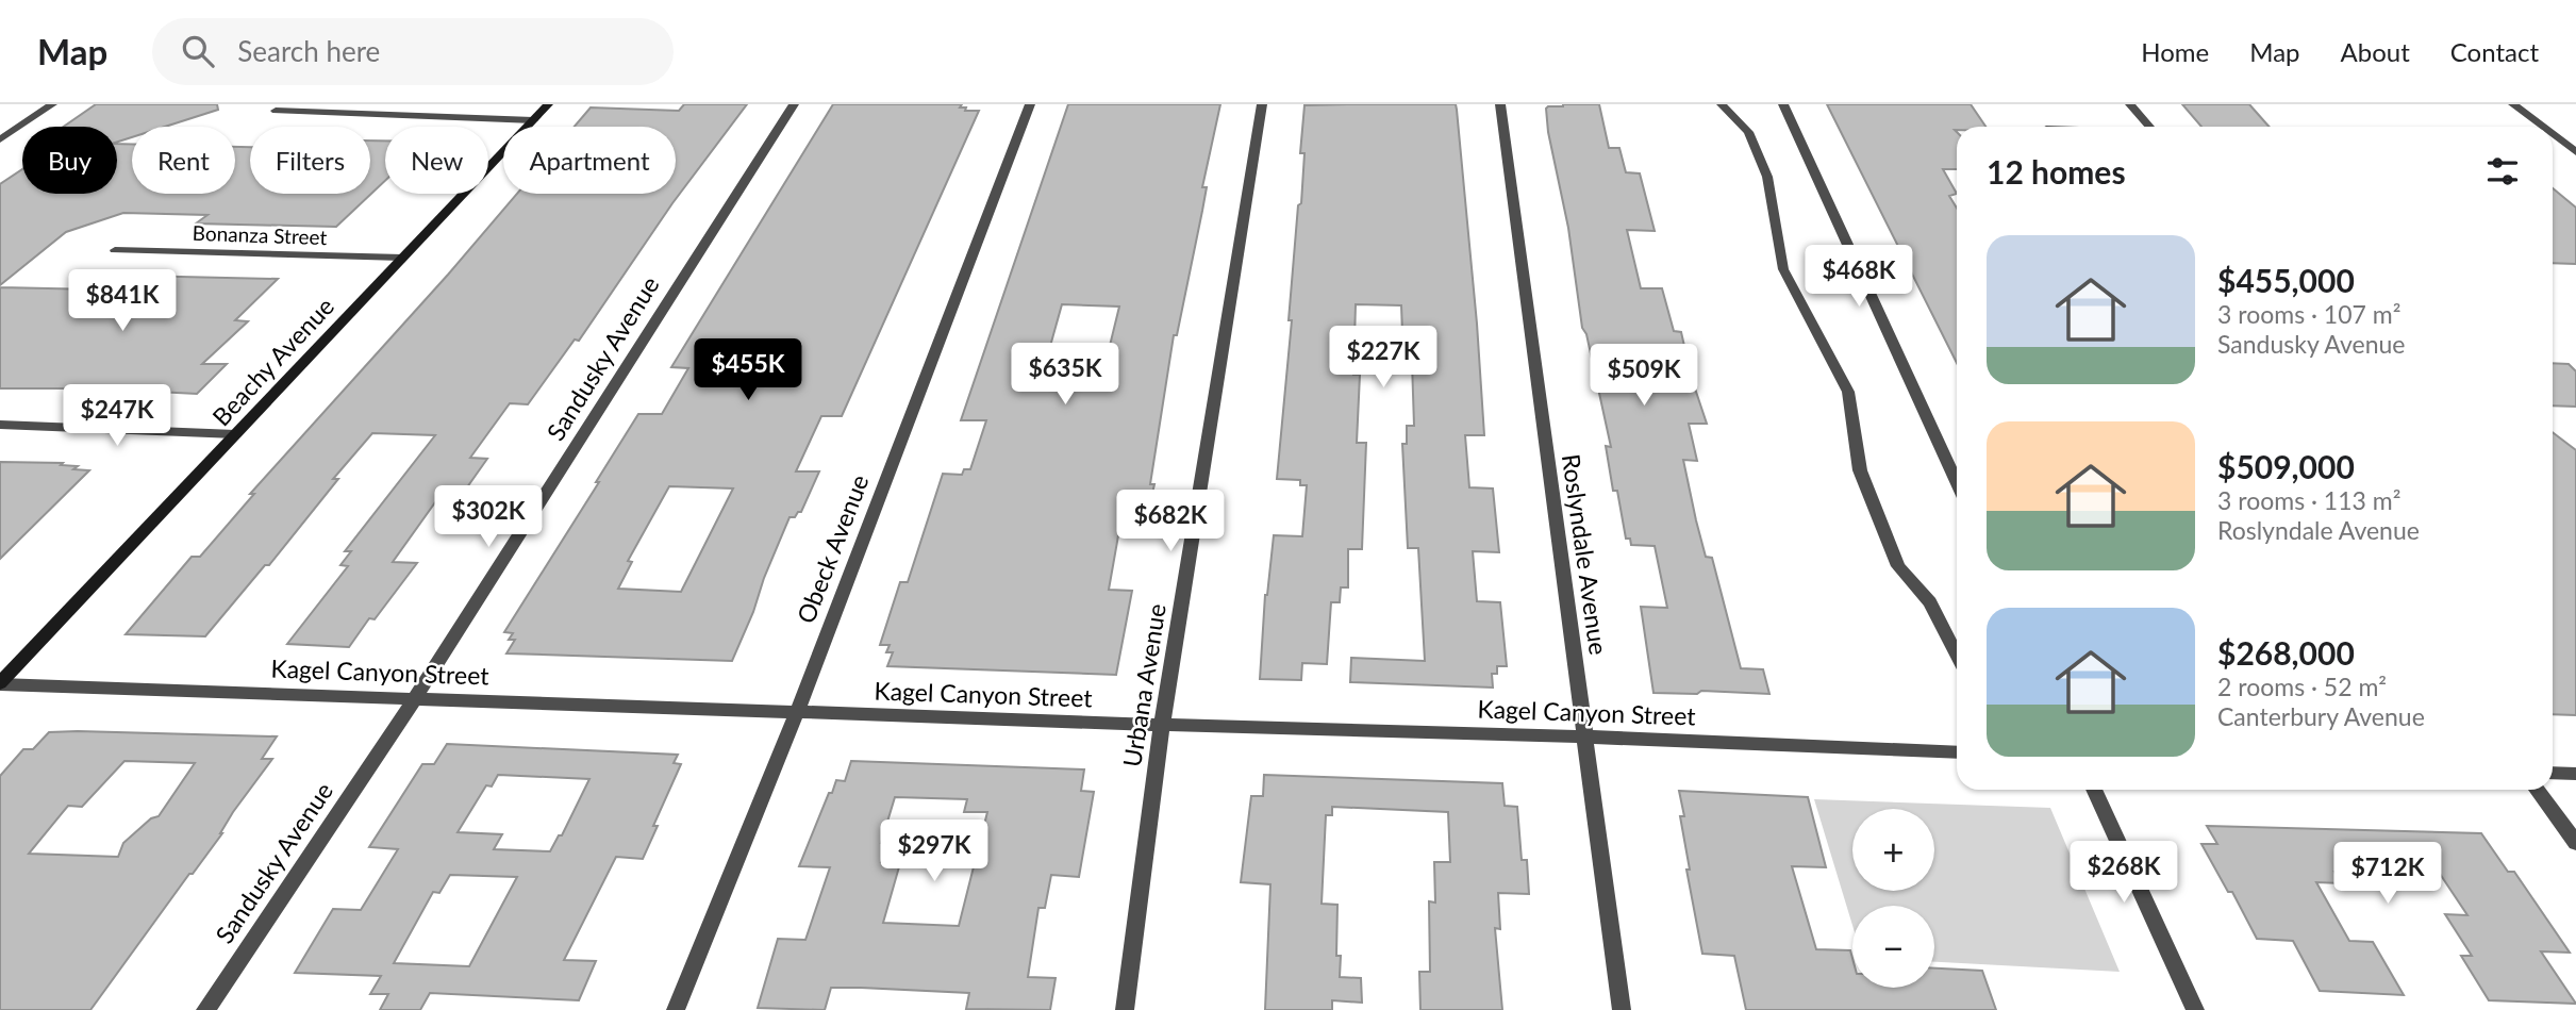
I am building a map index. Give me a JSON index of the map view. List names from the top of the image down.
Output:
{
  "streets": {
    "street": [
      "Bonanza Street",
      "Sandusky Avenue",
      "Beachy Avenue",
      "Obeck Avenue",
      "Roslyndale Avenue",
      "Kagel Canyon Street",
      "Urbana Avenue"
    ]
  },
  "crossings": [
    ["Bonanza Street", "Beachy Avenue"],
    ["Sandusky Avenue", "Kagel Canyon Street"],
    ["Beachy Avenue", "Kagel Canyon Street"],
    ["Obeck Avenue", "Kagel Canyon Street"],
    ["Roslyndale Avenue", "Kagel Canyon Street"],
    ["Kagel Canyon Street", "Urbana Avenue"]
  ],
  "page": {
    "header": "Map",
    "search": "Search here",
    "nav": [
      "Home",
      "Map",
      "About",
      "Contact"
    ],
    "chip": [
      "Buy",
      "Rent",
      "Filters",
      "New",
      "Apartment"
    ],
    "heading": "12 homes",
    "list": [
      {
        "name": "$455,000",
        "note": "3 rooms · 107 m² · Sandusky Avenue"
      },
      {
        "name": "$509,000",
        "note": "3 rooms · 113 m² · Roslyndale Avenue"
      },
      {
        "name": "$268,000",
        "note": "2 rooms · 52 m² · Canterbury Avenue"
      }
    ],
    "price": [
      "$468K",
      "$841K",
      "$227K",
      "$455K",
      "$635K",
      "$509K",
      "$247K",
      "$302K",
      "$682K",
      "$297K",
      "$268K",
      "$712K"
    ],
    "map_buttons": ["+", "−"]
  }
}
